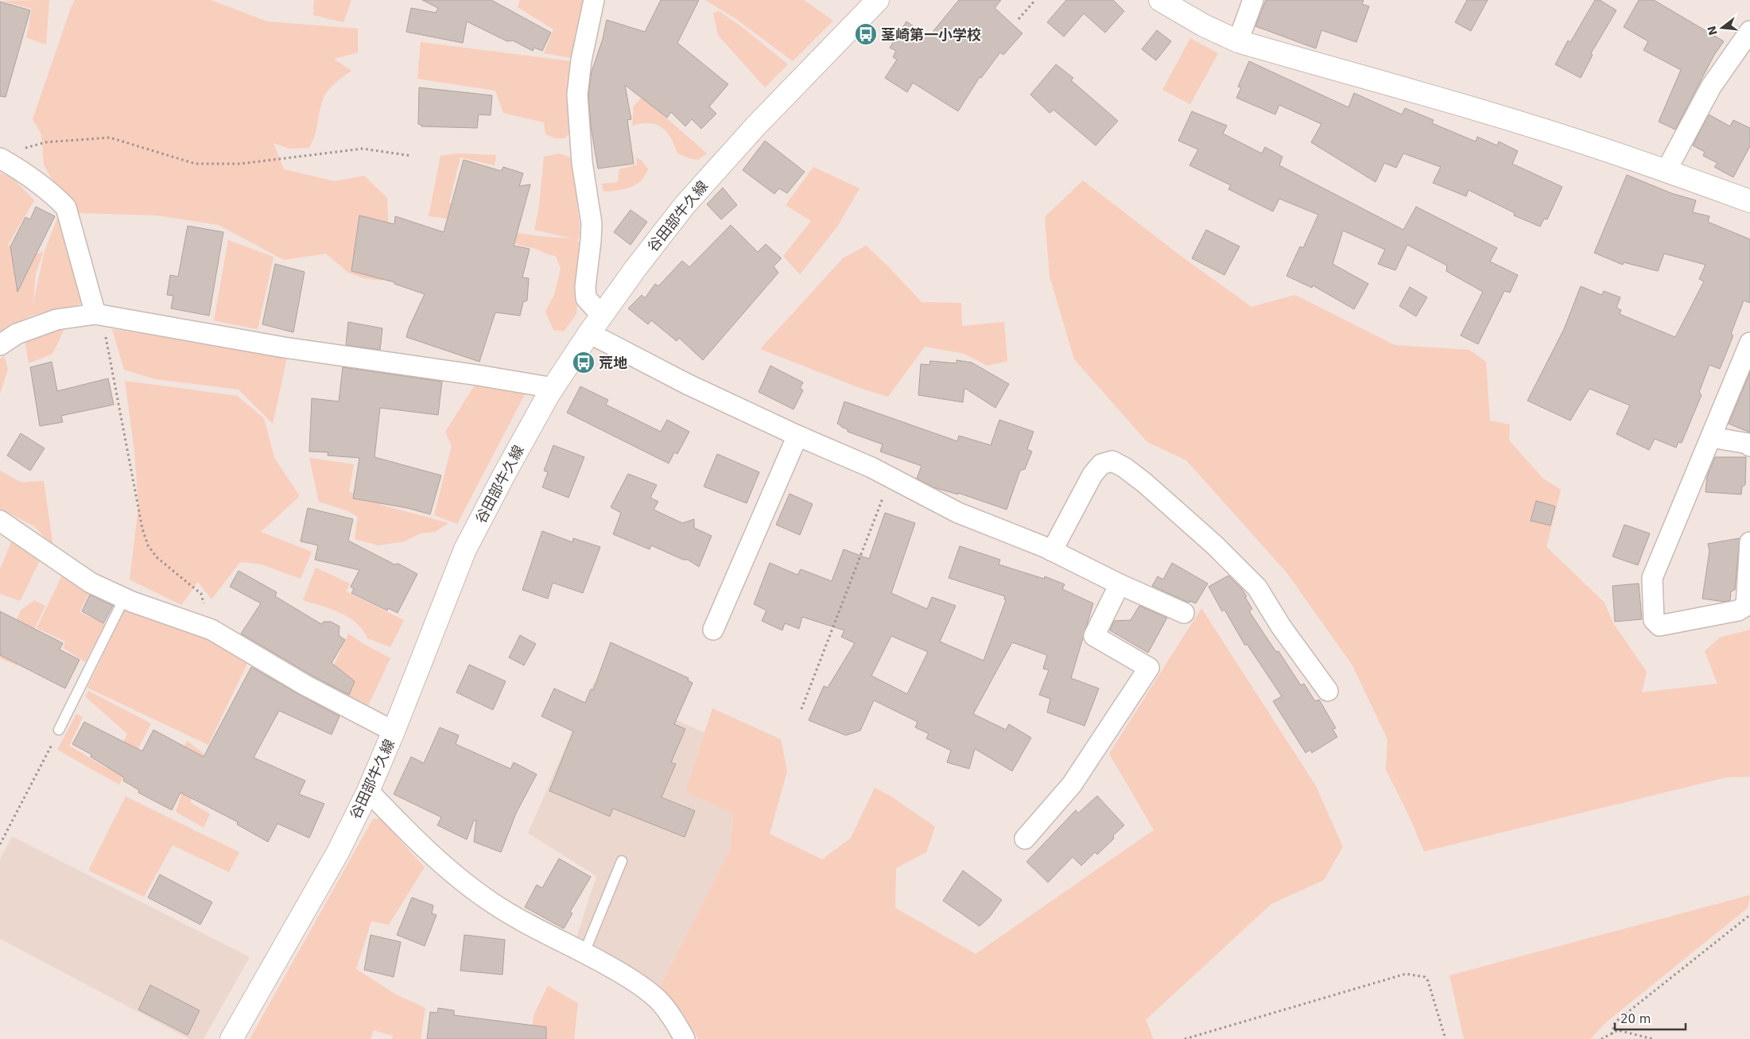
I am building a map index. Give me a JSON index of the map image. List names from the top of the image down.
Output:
{
  "streets": {
    "main road": ["谷田部牛久線"]
  },
  "places": {
    "bus stop": ["茎崎第一小学校", "荒地"]
  },
  "scale_bar": "20 m",
  "north": "left"
}
